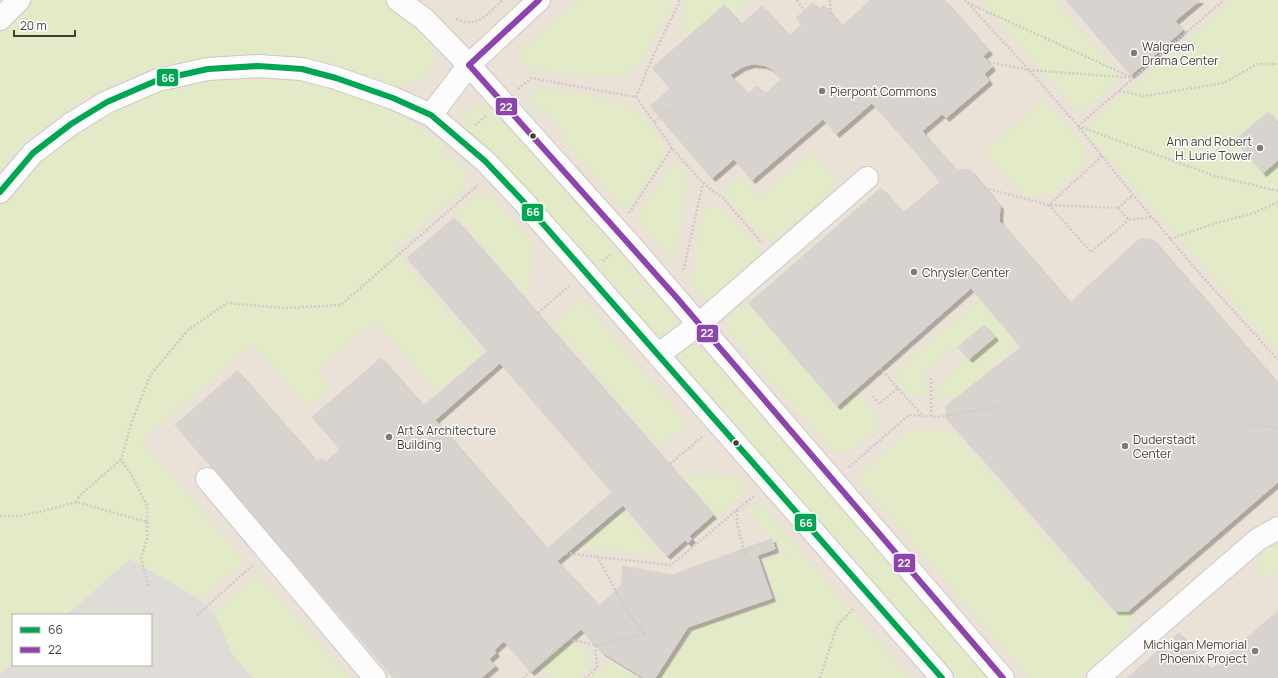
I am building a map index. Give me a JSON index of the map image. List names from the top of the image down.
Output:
{
  "places": [
    "Walgreen Drama Center",
    "Pierpont Commons",
    "Ann and Robert H. Lurie Tower",
    "Chrysler Center",
    "Art & Architecture Building",
    "Duderstadt Center",
    "Michigan Memorial Phoenix Project"
  ],
  "lines": ["transit line 22", "transit line 66"],
  "legend": ["66", "22"],
  "scale_bar": "20 m"
}
